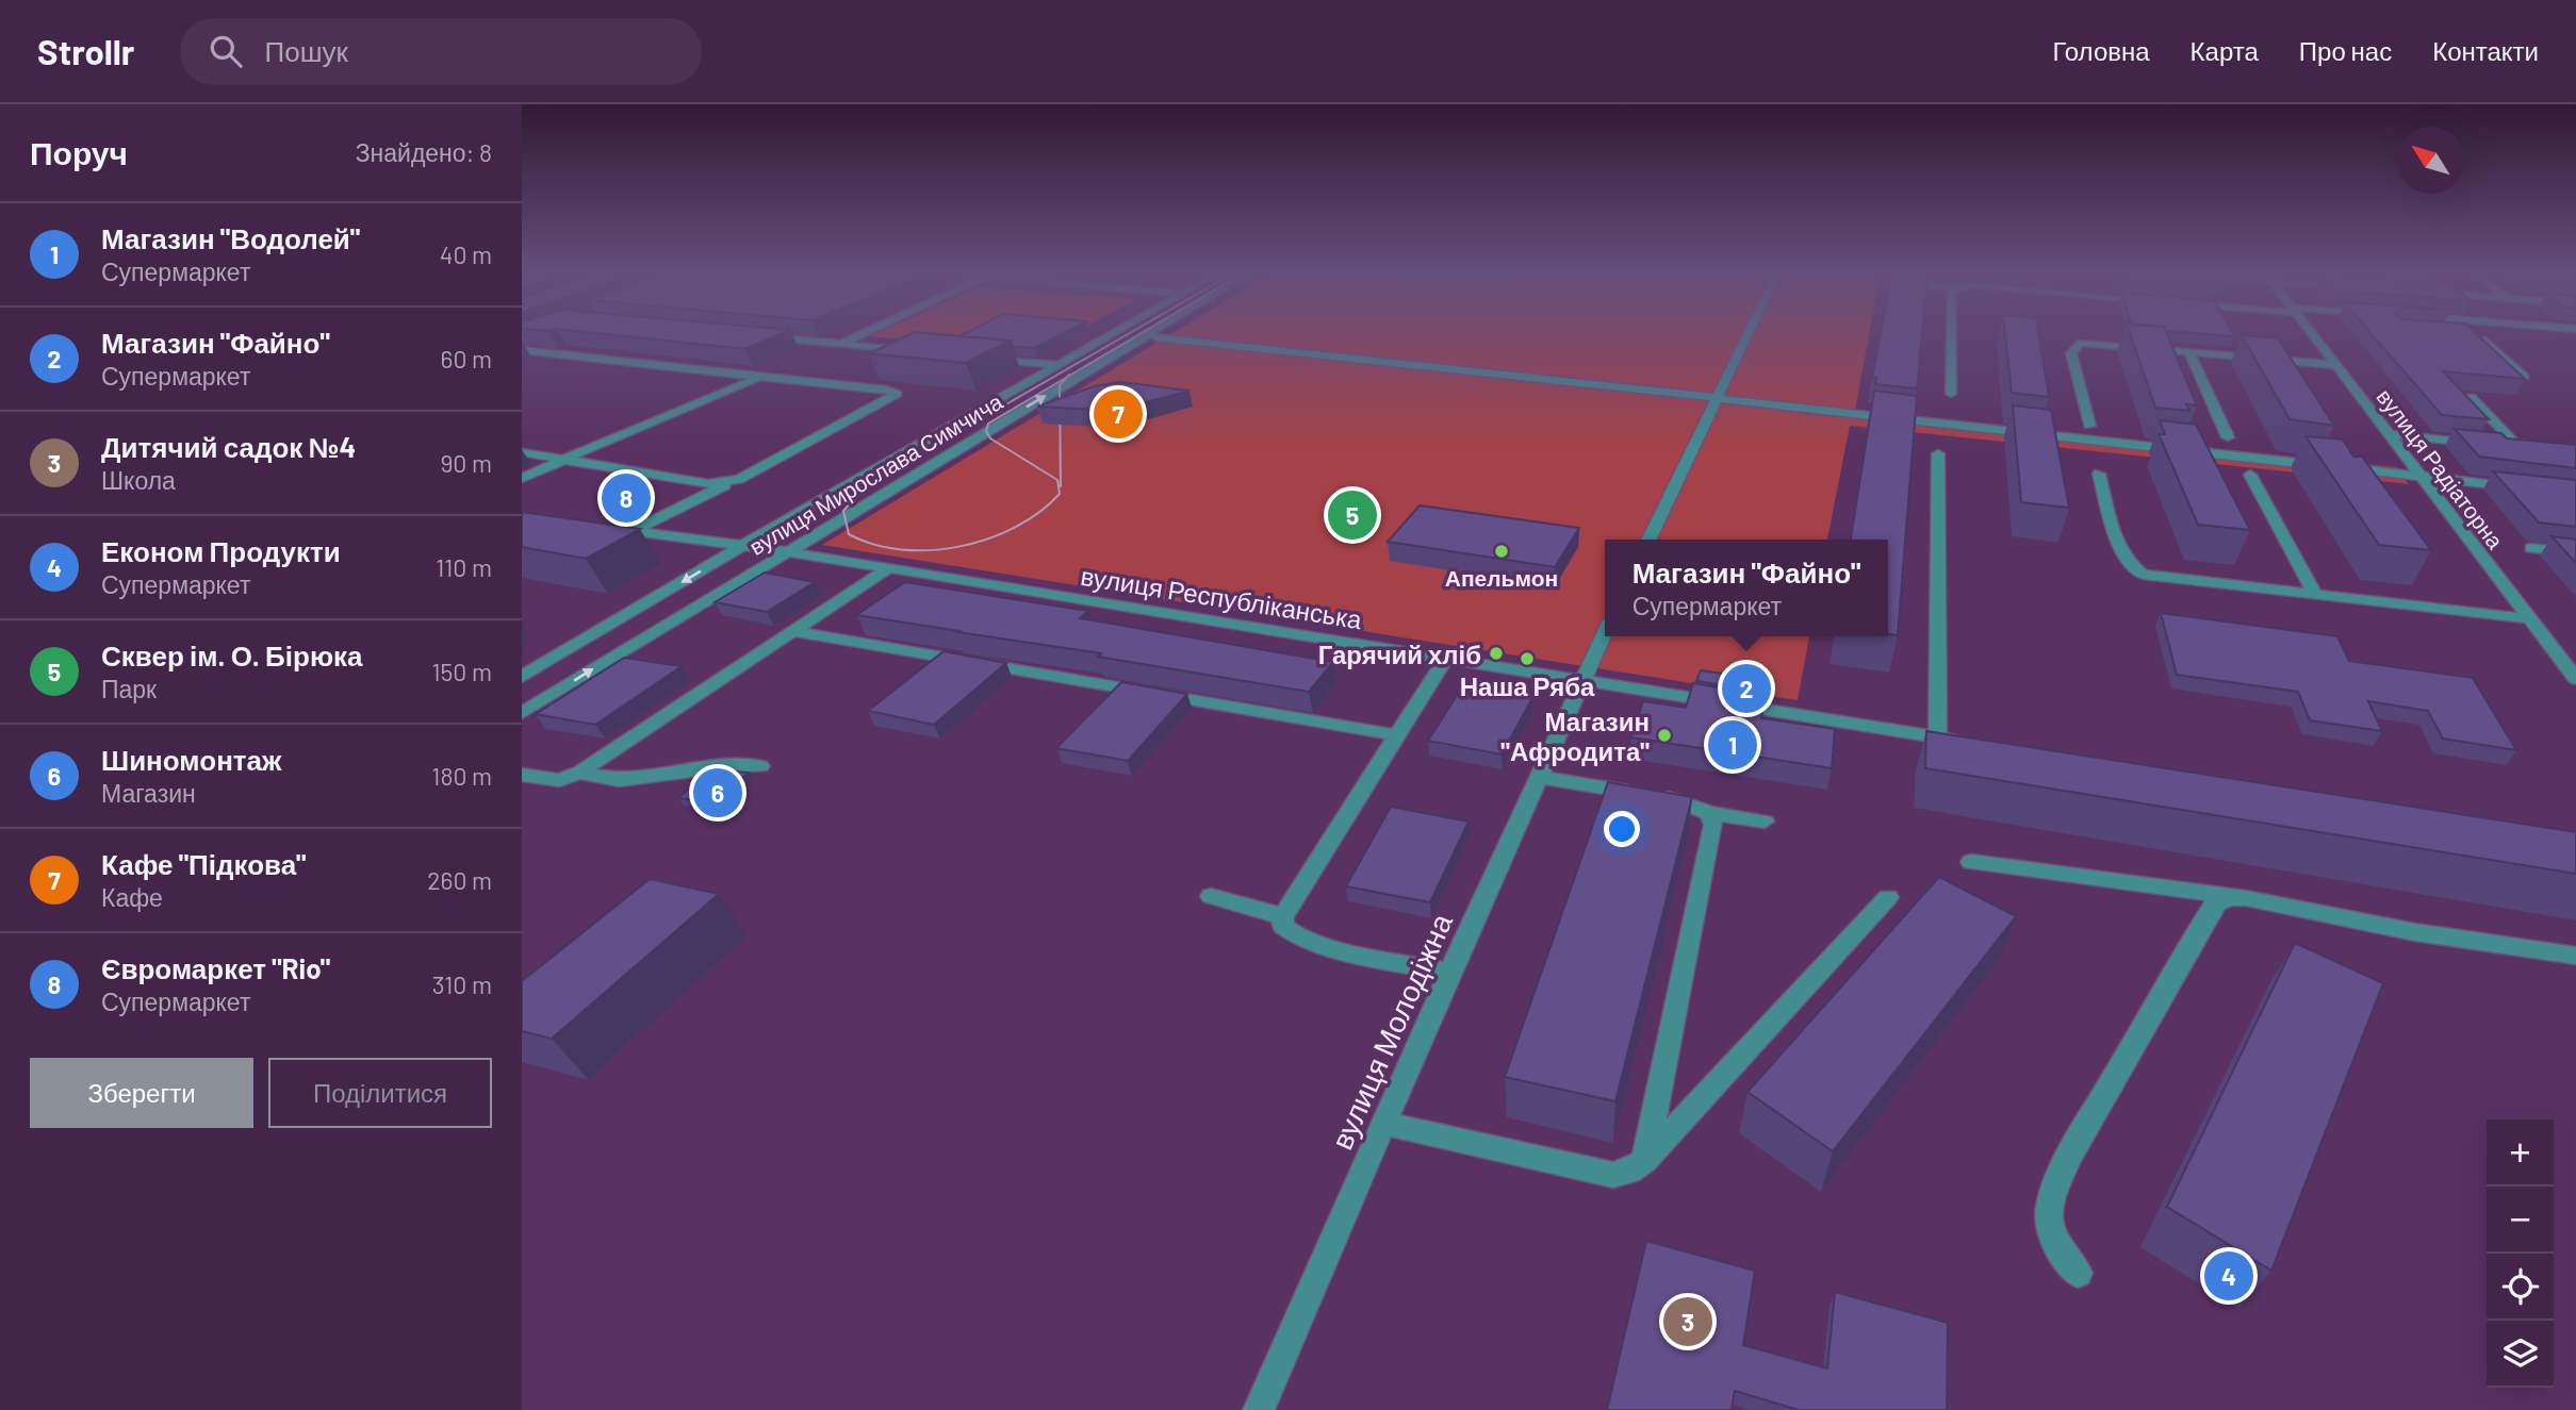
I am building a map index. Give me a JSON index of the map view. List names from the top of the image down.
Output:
{
  "streets": {
    "street": [
      "вулиця Радіаторна",
      "вулиця Мирослава Симчича",
      "вулиця Республіканська",
      "вулиця Молодіжна"
    ]
  },
  "crossings": [
    ["вулиця Мирослава Симчича", "вулиця Республіканська"],
    ["вулиця Республіканська", "вулиця Молодіжна"]
  ],
  "places": [
    "Апельмон",
    "Гарячий хліб",
    "Наша Ряба",
    "Магазин \"Афродита\""
  ],
  "north": "top left",
  "page": {
    "header": "Strollr",
    "search": "Пошук",
    "nav": [
      "Головна",
      "Карта",
      "Про нас",
      "Контакти"
    ],
    "heading": ["Поруч", "Знайдено: 8"],
    "list": [
      {
        "mark": "1",
        "name": "Магазин \"Водолей\"",
        "note": "Супермаркет",
        "value": "40 m"
      },
      {
        "mark": "2",
        "name": "Магазин \"Файно\"",
        "note": "Супермаркет",
        "value": "60 m"
      },
      {
        "mark": "3",
        "name": "Дитячий садок №4",
        "note": "Школа",
        "value": "90 m"
      },
      {
        "mark": "4",
        "name": "Економ Продукти",
        "note": "Супермаркет",
        "value": "110 m"
      },
      {
        "mark": "5",
        "name": "Сквер ім. О. Бірюка",
        "note": "Парк",
        "value": "150 m"
      },
      {
        "mark": "6",
        "name": "Шиномонтаж",
        "note": "Магазин",
        "value": "180 m"
      },
      {
        "mark": "7",
        "name": "Кафе \"Підкова\"",
        "note": "Кафе",
        "value": "260 m"
      },
      {
        "mark": "8",
        "name": "Євромаркет \"Rio\"",
        "note": "Супермаркет",
        "value": "310 m"
      }
    ],
    "pins": [
      "7",
      "8",
      "5",
      "2",
      "1",
      "6",
      "4",
      "3"
    ],
    "popup": ["Магазин \"Файно\"", "Супермаркет"],
    "buttons": ["Зберегти", "Поділитися"],
    "map_buttons": ["+", "−"]
  }
}
